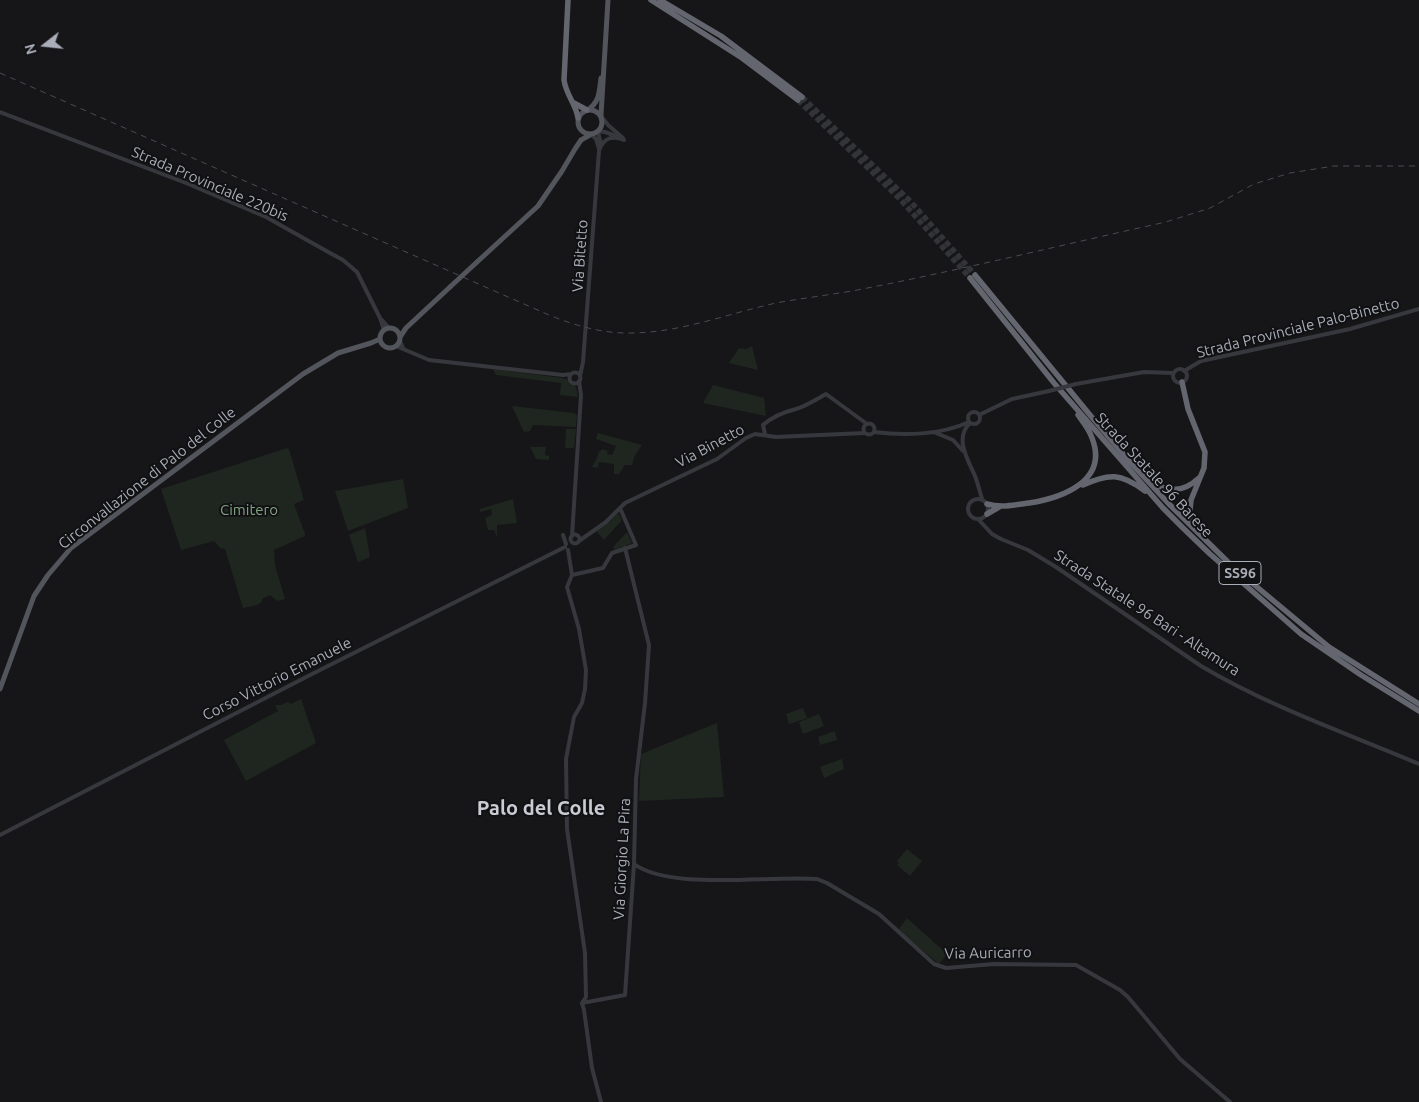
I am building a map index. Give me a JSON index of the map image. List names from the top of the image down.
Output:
{
  "streets": {
    "highway": ["Strada Statale 96 Barese", "SS96"],
    "main road": ["Circonvallazione di Palo del Colle"],
    "street": [
      "Strada Provinciale 220bis",
      "Via Bitetto",
      "Strada Provinciale Palo-Binetto",
      "Via Binetto",
      "Strada Statale 96 Bari - Altamura",
      "Corso Vittorio Emanuele",
      "Via Giorgio La Pira",
      "Via Auricarro"
    ]
  },
  "crossings": [
    ["Strada Provinciale 220bis", "Circonvallazione di Palo del Colle"],
    ["Via Giorgio La Pira", "Via Auricarro"]
  ],
  "districts": ["Palo del Colle"],
  "parks": ["Cimitero"],
  "north": "left"
}
